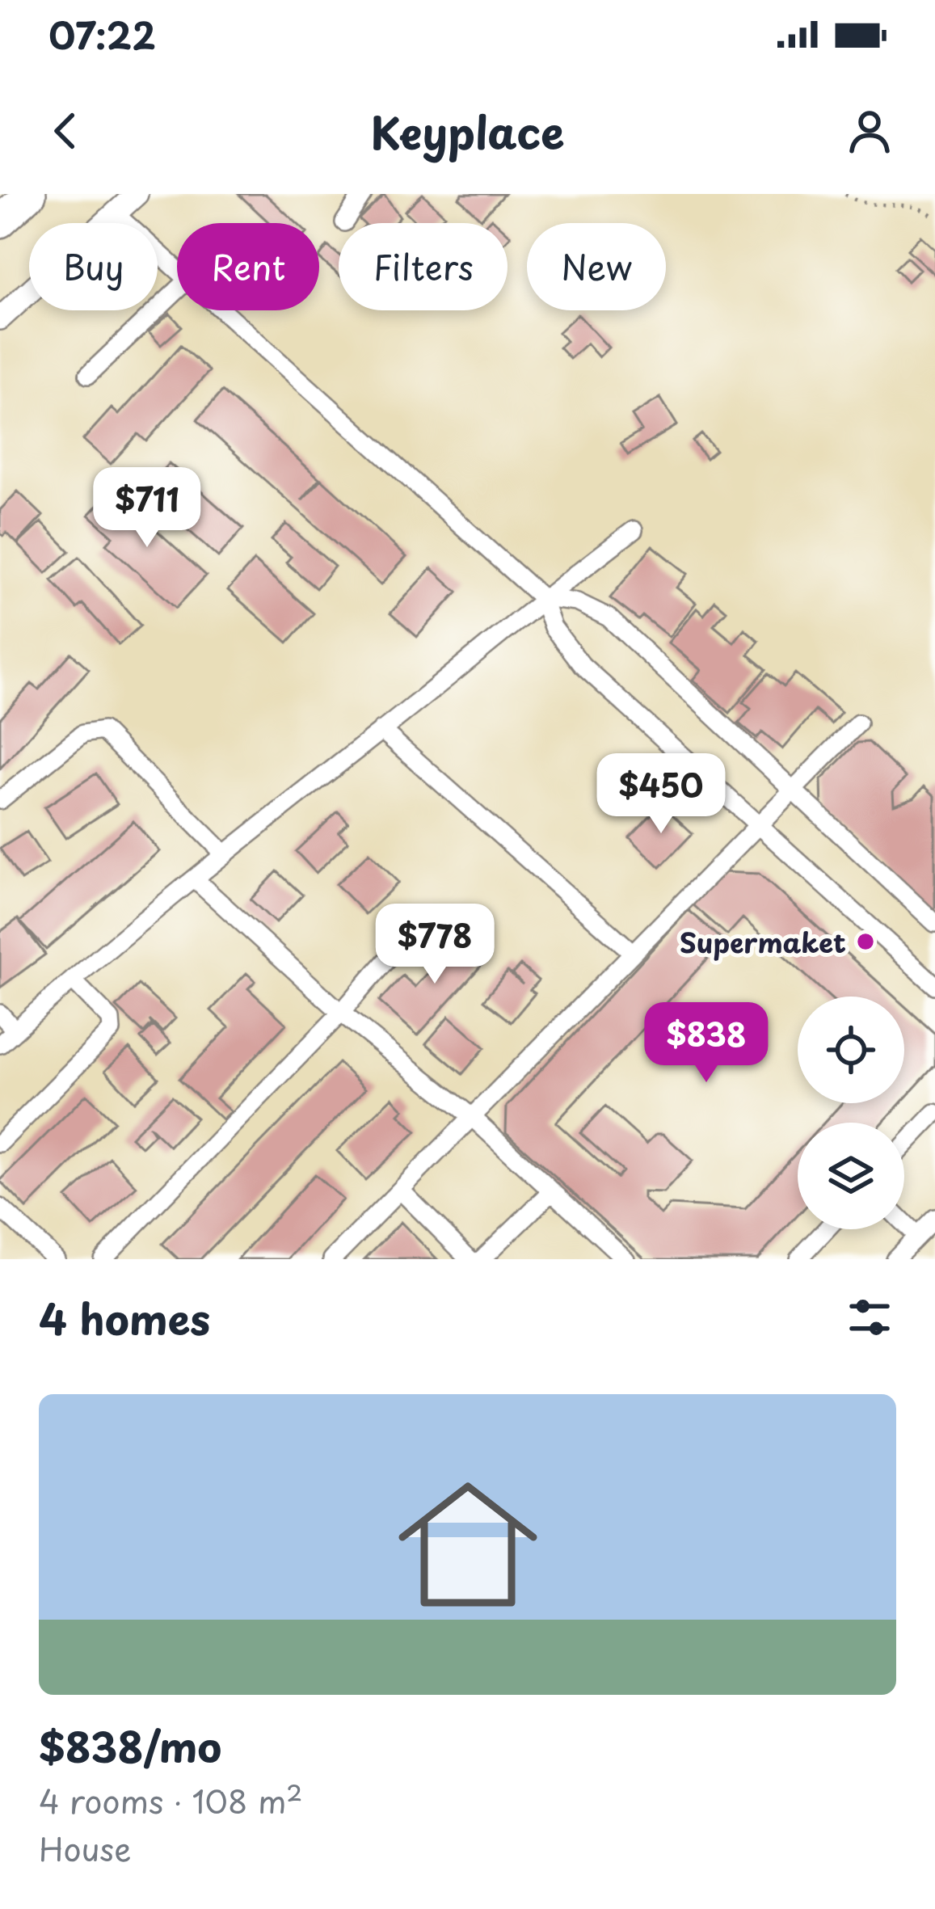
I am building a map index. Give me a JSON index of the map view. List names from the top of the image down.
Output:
{
  "places": ["Supermaket"],
  "page": {
    "status": "07:22",
    "header": "Keyplace",
    "chip": [
      "Buy",
      "Rent",
      "Filters",
      "New"
    ],
    "price": [
      "$711",
      "$450",
      "$778",
      "$838"
    ],
    "heading": "4 homes",
    "list": [
      {
        "name": "$838/mo",
        "note": "4 rooms · 108 m² · House"
      }
    ]
  }
}
